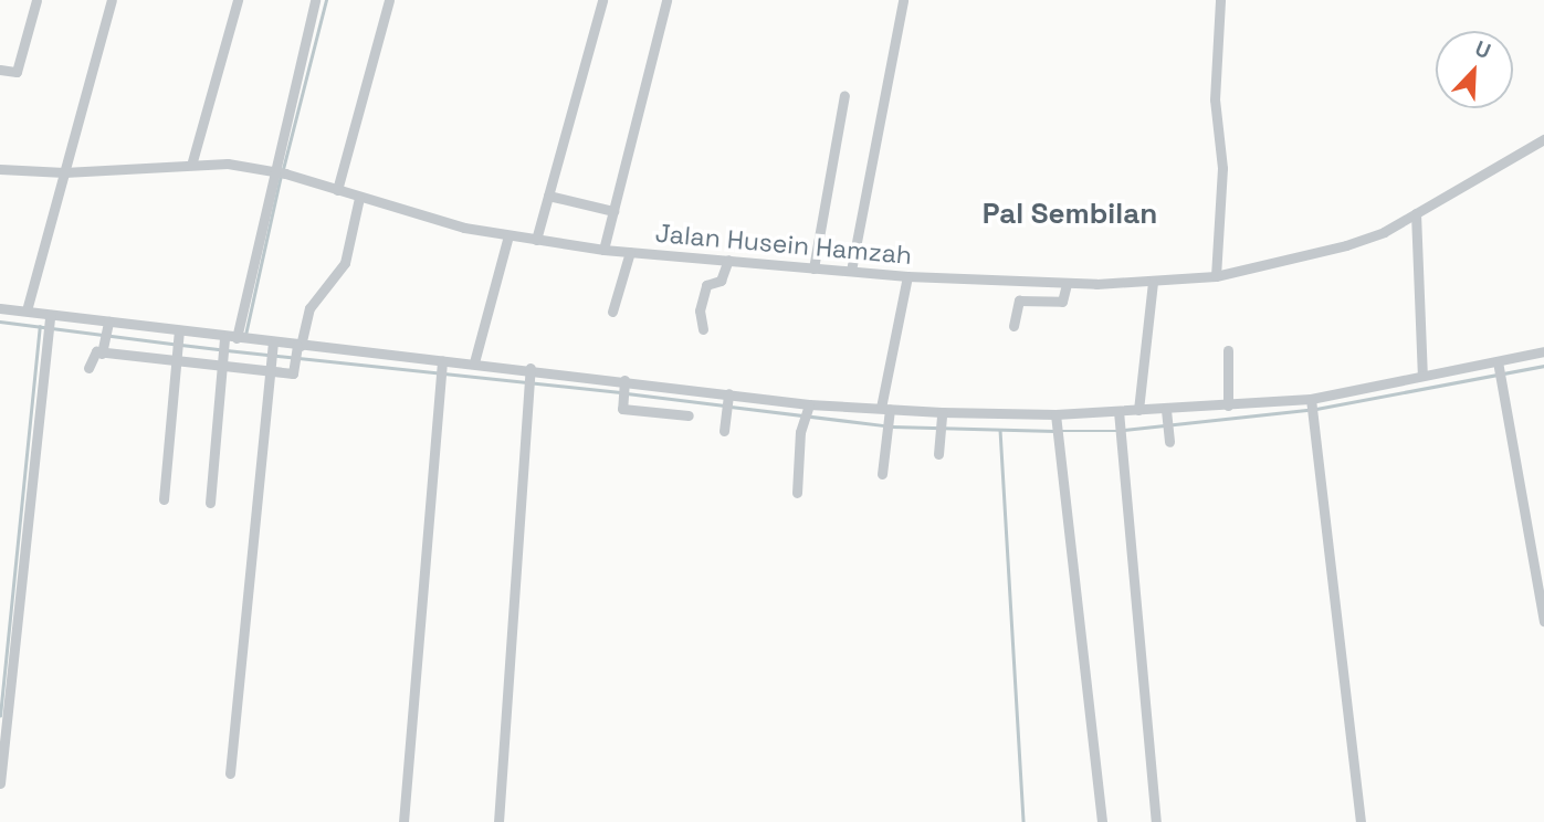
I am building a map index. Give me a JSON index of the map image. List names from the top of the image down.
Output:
{
  "streets": {
    "street": ["Jalan Husein Hamzah"]
  },
  "districts": ["Pal Sembilan"],
  "north": "top right"
}
